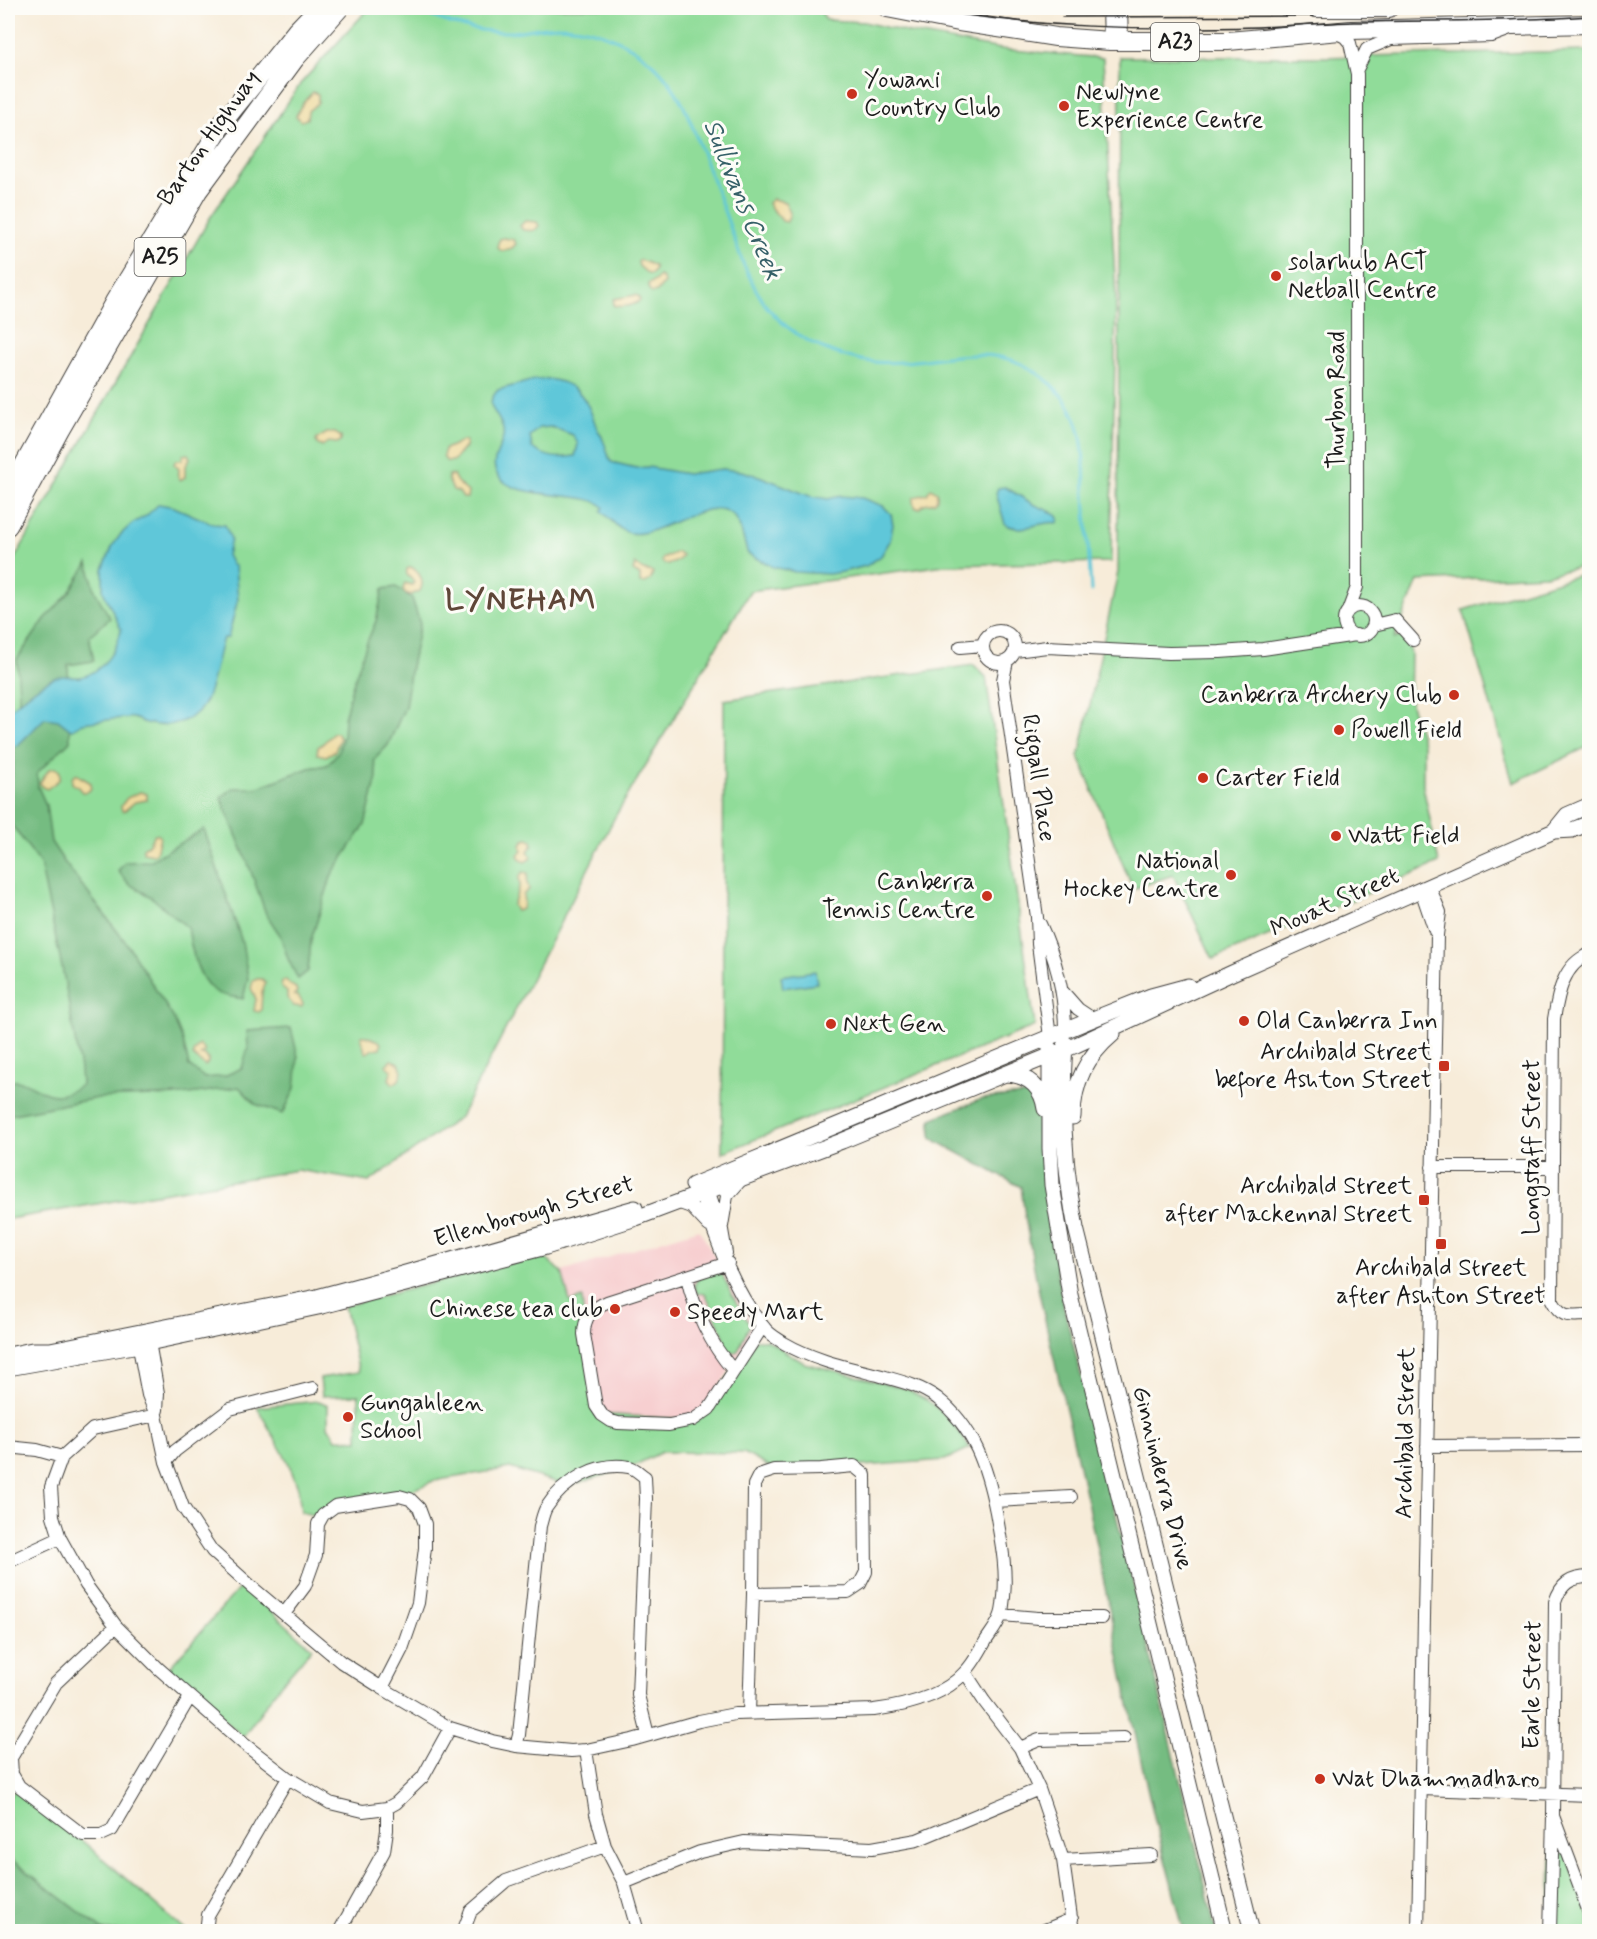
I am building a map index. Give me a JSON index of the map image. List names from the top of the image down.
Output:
{
  "streets": {
    "highway": ["A23", "Barton Highway", "A25"],
    "main road": ["Mouat Street", "Ellenborough Street", "Ginninderra Drive"],
    "street": [
      "Thurbon Road",
      "Riggall Place",
      "Longstaff Street",
      "Archibald Street",
      "Earle Street"
    ]
  },
  "crossings": [
    ["A23", "Thurbon Road"],
    ["Riggall Place", "Mouat Street"],
    ["Riggall Place", "Ellenborough Street"],
    ["Riggall Place", "Ginninderra Drive"],
    ["Mouat Street", "Ellenborough Street"],
    ["Mouat Street", "Archibald Street"],
    ["Mouat Street", "Ginninderra Drive"],
    ["Ellenborough Street", "Ginninderra Drive"]
  ],
  "districts": ["LYNEHAM"],
  "water": ["Sullivans Creek"],
  "places": {
    "other": [
      "Yowani Country Club",
      "Newlyne Experience Centre",
      "solarhub ACT Netball Centre",
      "Canberra Archery Club",
      "Powell Field",
      "Carter Field",
      "Watt Field",
      "National Hockey Centre",
      "Canberra Tennis Centre",
      "Old Canberra Inn",
      "Next Gen",
      "Chinese tea club",
      "Speedy Mart",
      "Gungahleen School",
      "Wat Dhammadharo"
    ],
    "transit": ["Archibald Street before Ashton Street", "Archibald Street after Mackennal Street", "Archibald Street after Ashton Street"]
  }
}
